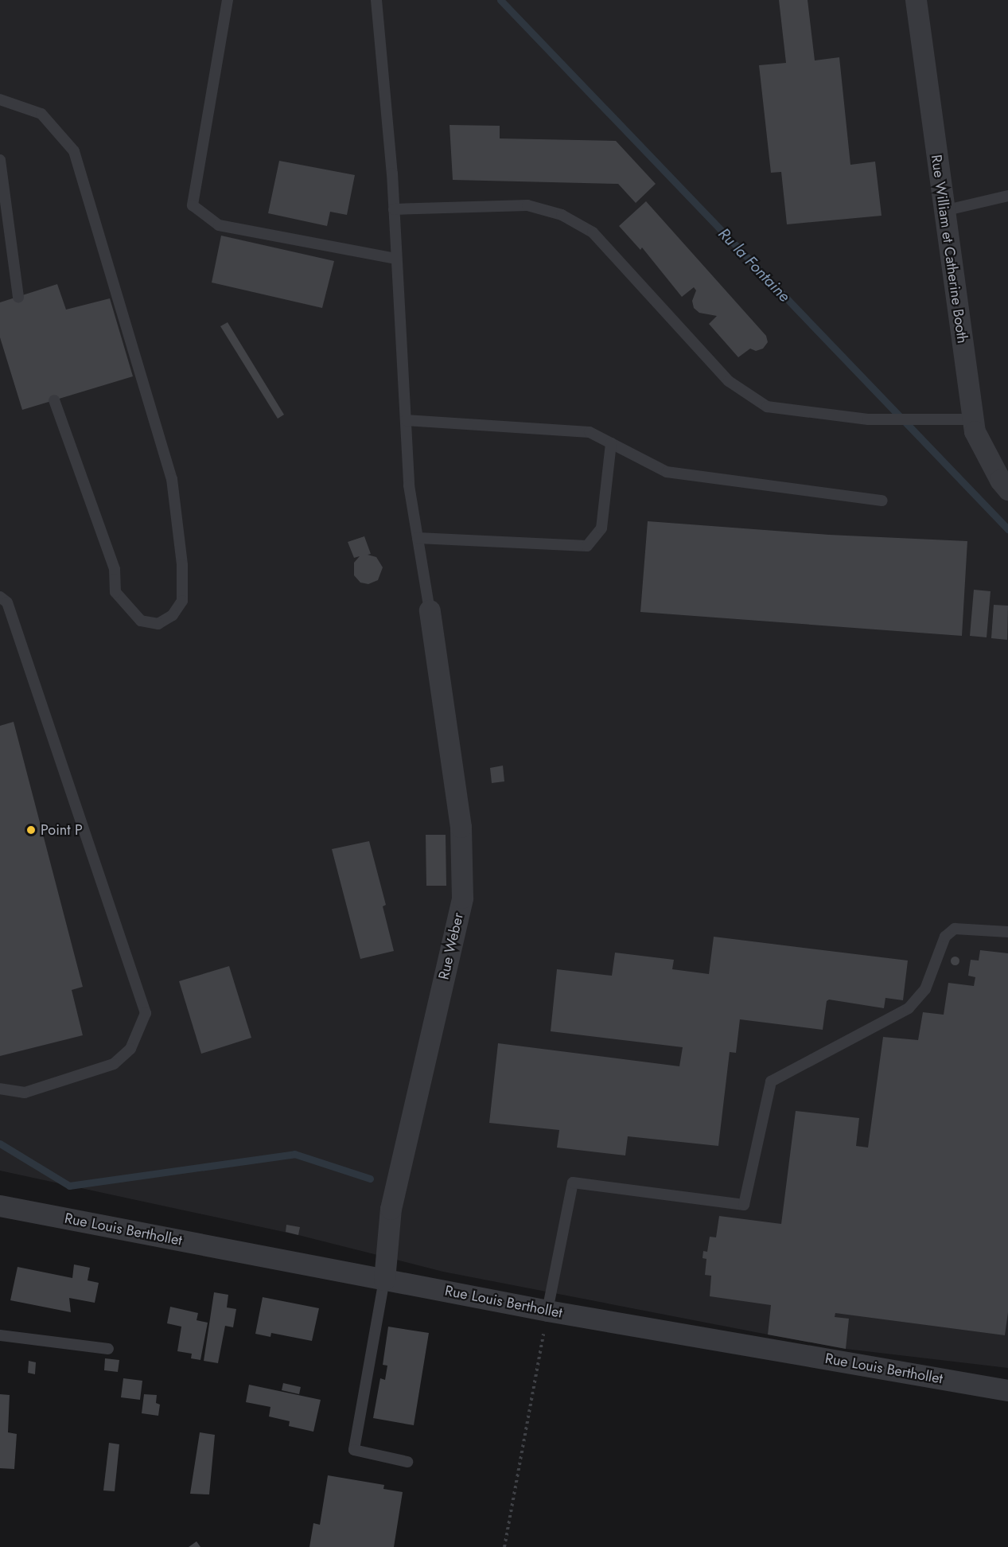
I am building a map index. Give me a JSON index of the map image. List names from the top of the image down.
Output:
{
  "streets": {
    "street": ["Rue William et Catherine Booth", "Rue Weber", "Rue Louis Berthollet"]
  },
  "crossings": [
    ["Rue Weber", "Rue Louis Berthollet"]
  ],
  "water": ["Ru la Fontaine"],
  "places": ["Point P"]
}
